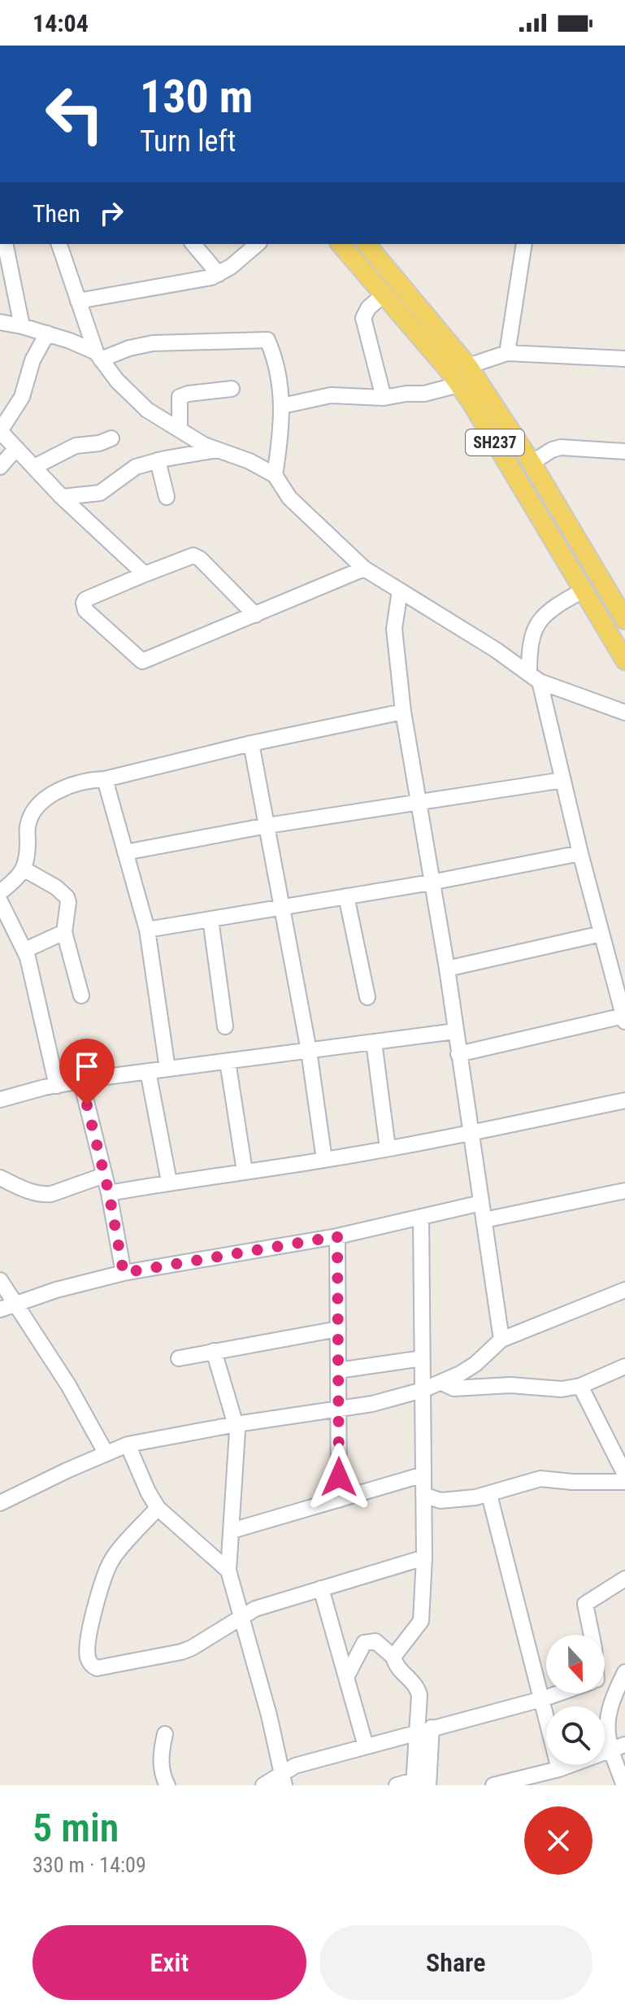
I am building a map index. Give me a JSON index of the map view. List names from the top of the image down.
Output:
{
  "streets": {
    "main road": ["SH237"]
  },
  "north": "bottom",
  "page": {
    "status": "14:04",
    "turn": ["130 m", "Turn left"],
    "then": "Then",
    "heading": ["5 min", "330 m · 14:09"],
    "buttons": ["Exit", "Share"]
  }
}
